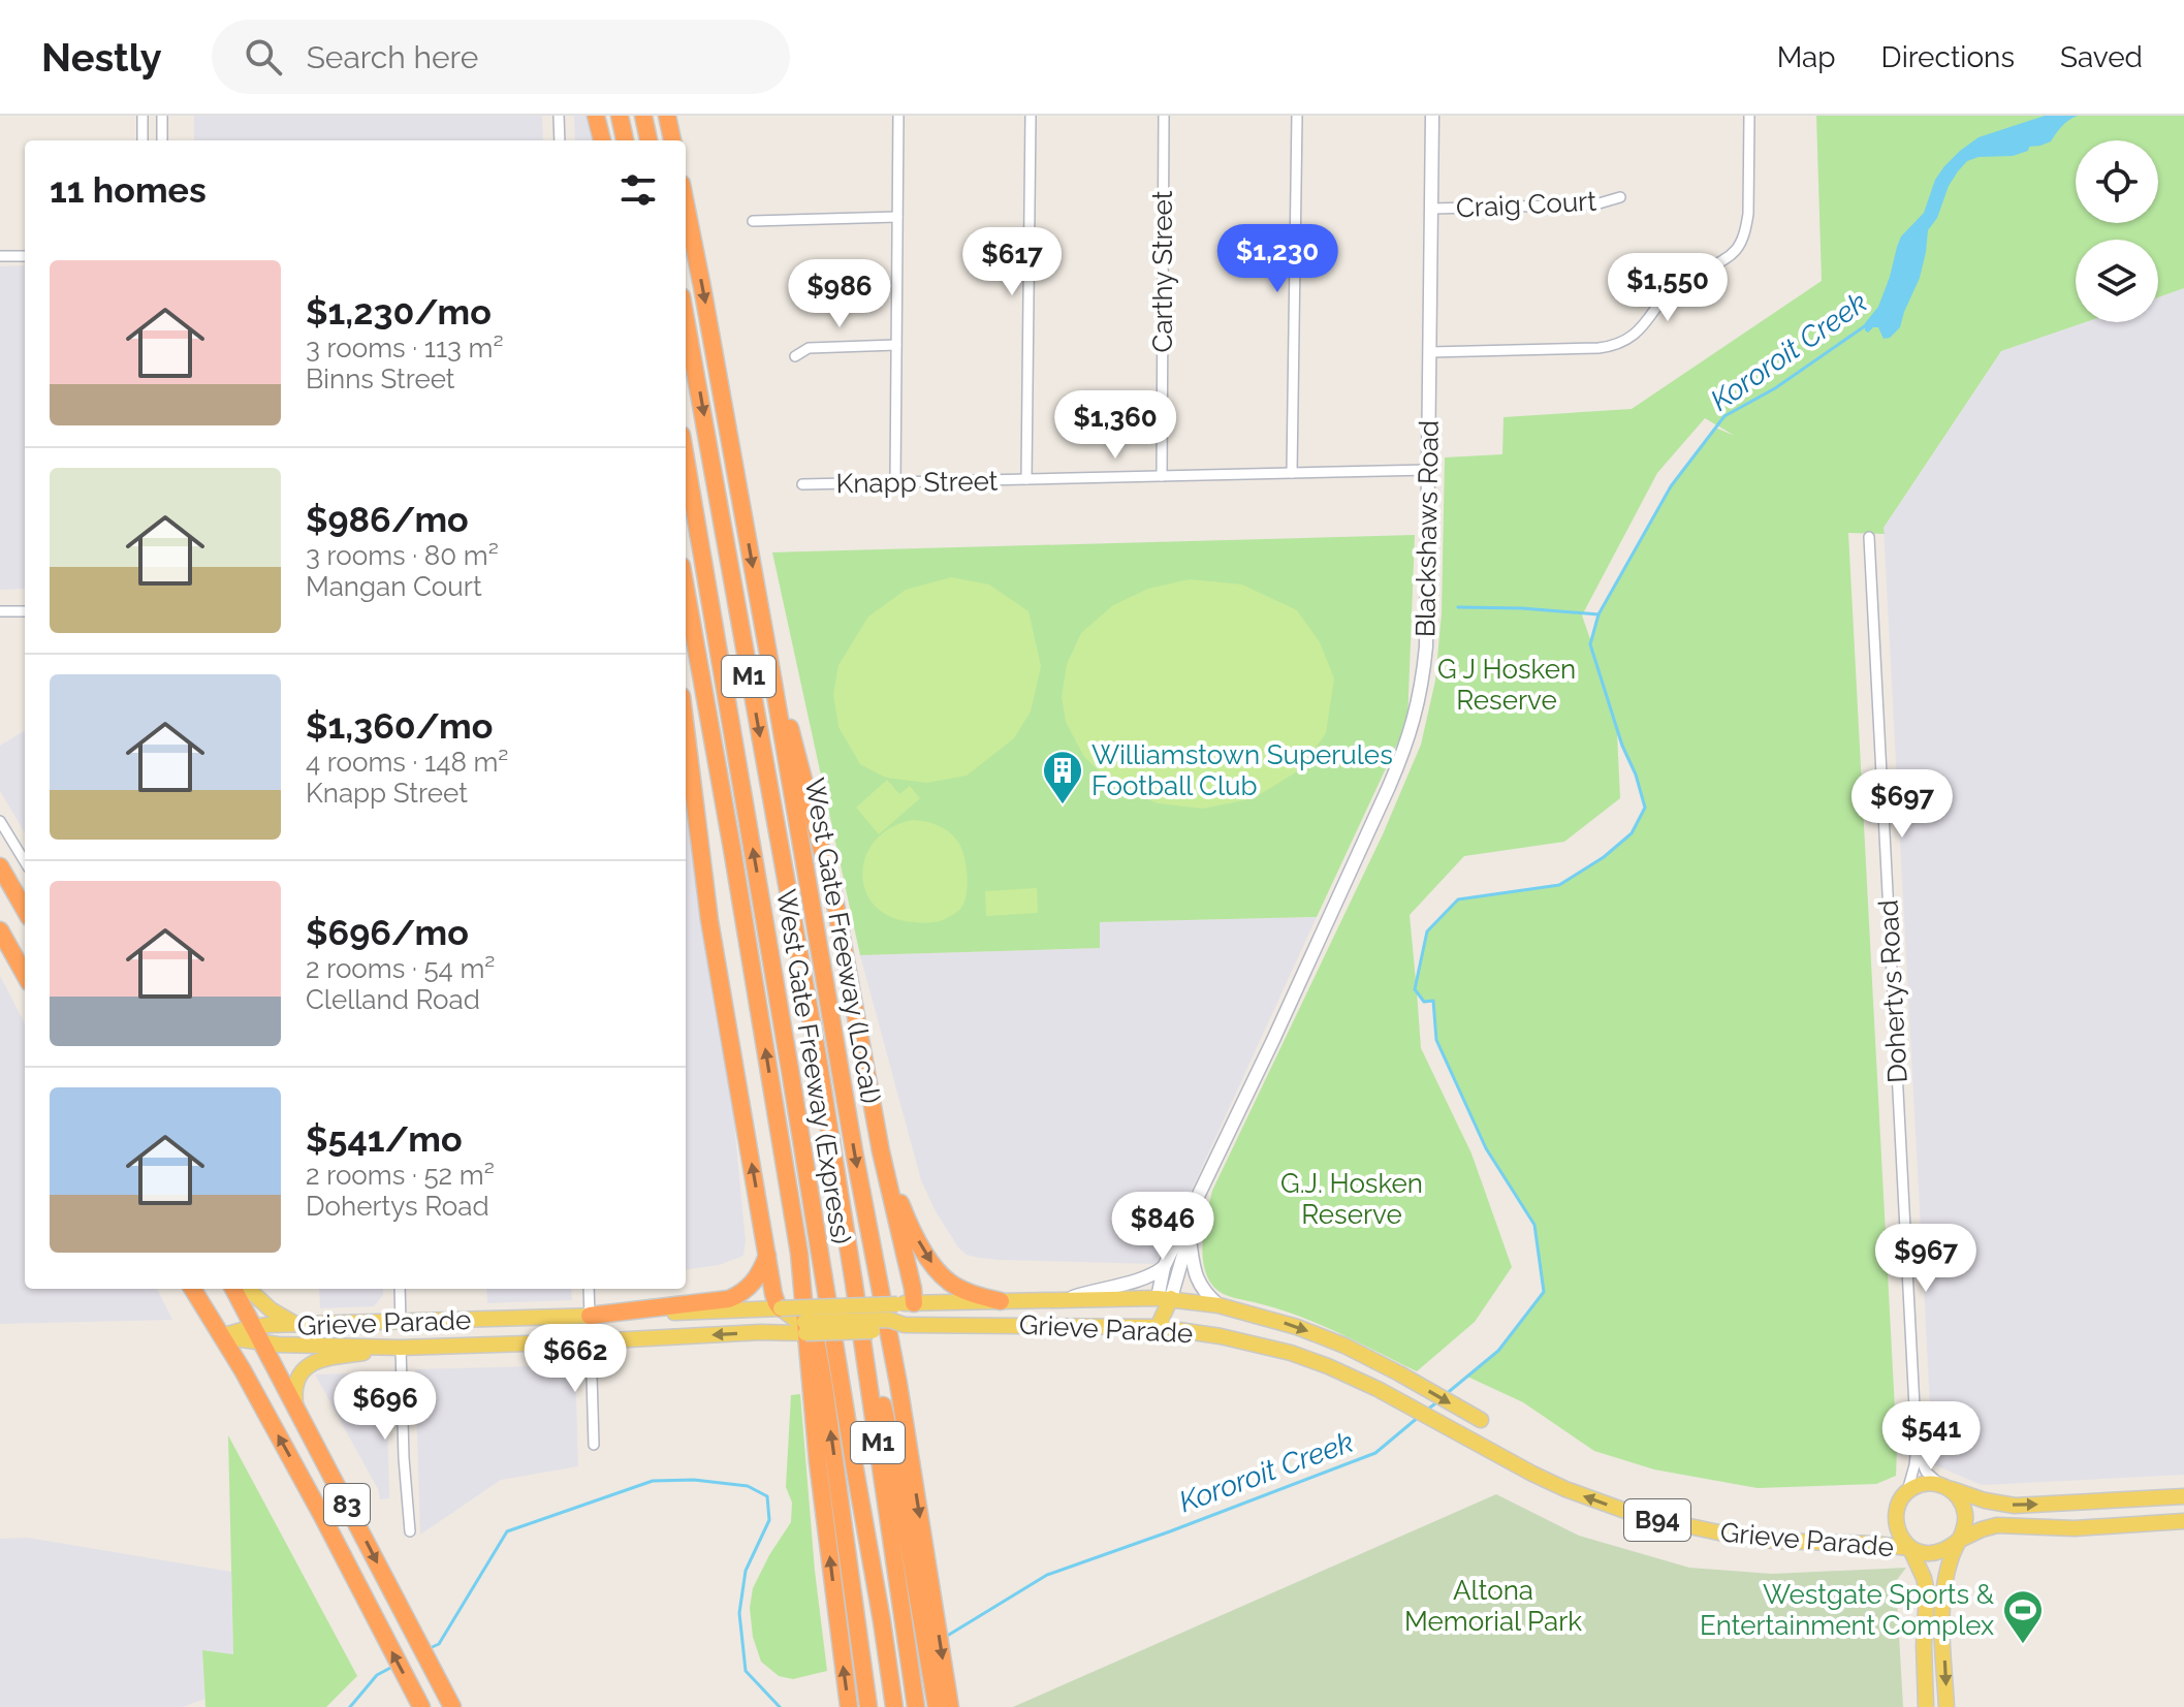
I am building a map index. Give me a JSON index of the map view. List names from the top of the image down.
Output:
{
  "streets": {
    "highway": [
      "M1",
      "West Gate Freeway (Local)",
      "West Gate Freeway (Express)",
      "83"
    ],
    "main road": ["Blackshaws Road", "Grieve Parade", "B94"],
    "street": [
      "Craig Court",
      "Carthy Street",
      "Knapp Street",
      "Dohertys Road"
    ]
  },
  "crossings": [
    ["Craig Court", "Blackshaws Road"],
    ["Carthy Street", "Knapp Street"],
    ["Knapp Street", "Blackshaws Road"],
    ["Blackshaws Road", "Grieve Parade"],
    ["West Gate Freeway (Local)", "West Gate Freeway (Express)"],
    ["Dohertys Road", "Grieve Parade"],
    ["Grieve Parade", "83"]
  ],
  "water": ["Kororoit Creek"],
  "parks": ["G J Hosken Reserve", "G.J. Hosken Reserve", "Altona Memorial Park"],
  "places": {
    "building": ["Williamstown Superules Football Club"],
    "sports": ["Westgate Sports & Entertainment Complex"]
  },
  "page": {
    "header": "Nestly",
    "search": "Search here",
    "nav": ["Map", "Directions", "Saved"],
    "heading": "11 homes",
    "price": [
      "$1,230",
      "$617",
      "$1,550",
      "$986",
      "$1,360",
      "$697",
      "$846",
      "$967",
      "$662",
      "$696",
      "$541"
    ],
    "list": [
      {
        "name": "$1,230/mo",
        "note": "3 rooms · 113 m² · Binns Street"
      },
      {
        "name": "$986/mo",
        "note": "3 rooms · 80 m² · Mangan Court"
      },
      {
        "name": "$1,360/mo",
        "note": "4 rooms · 148 m² · Knapp Street"
      },
      {
        "name": "$696/mo",
        "note": "2 rooms · 54 m² · Clelland Road"
      },
      {
        "name": "$541/mo",
        "note": "2 rooms · 52 m² · Dohertys Road"
      }
    ]
  }
}
